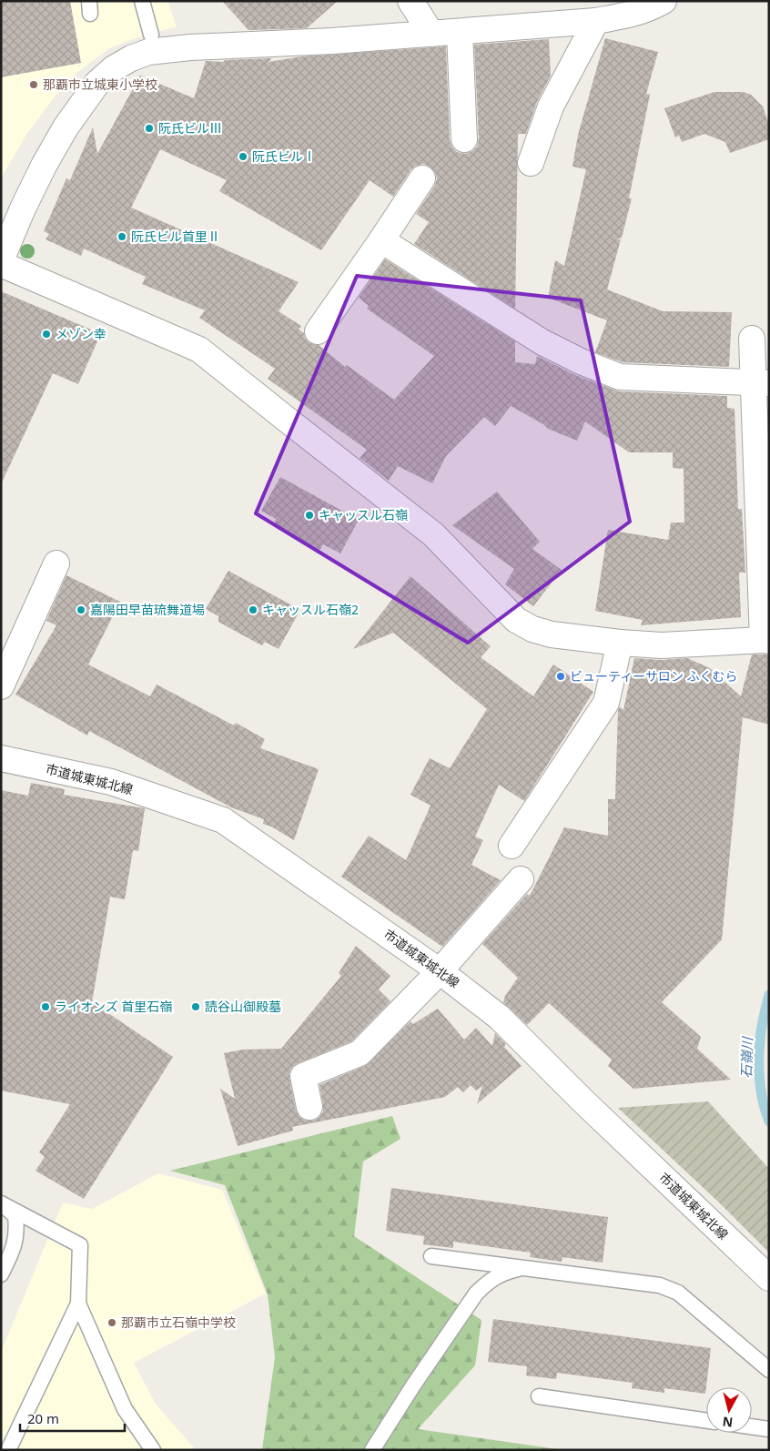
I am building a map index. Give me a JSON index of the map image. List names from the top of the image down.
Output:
{
  "streets": {
    "street": ["市道城東城北線"]
  },
  "water": ["石嶺川"],
  "places": [
    "那覇市立城東小学校",
    "阮氏ビルⅢ",
    "阮氏ビルⅠ",
    "阮氏ビル首里Ⅱ",
    "メゾン幸",
    "キャッスル石嶺",
    "嘉陽田早苗琉舞道場",
    "キャッスル石嶺2",
    "ビューティーサロン ふくむら",
    "ライオンズ 首里石嶺",
    "読谷山御殿墓",
    "那覇市立石嶺中学校"
  ],
  "scale_bar": "20 m",
  "north": "bottom"
}
